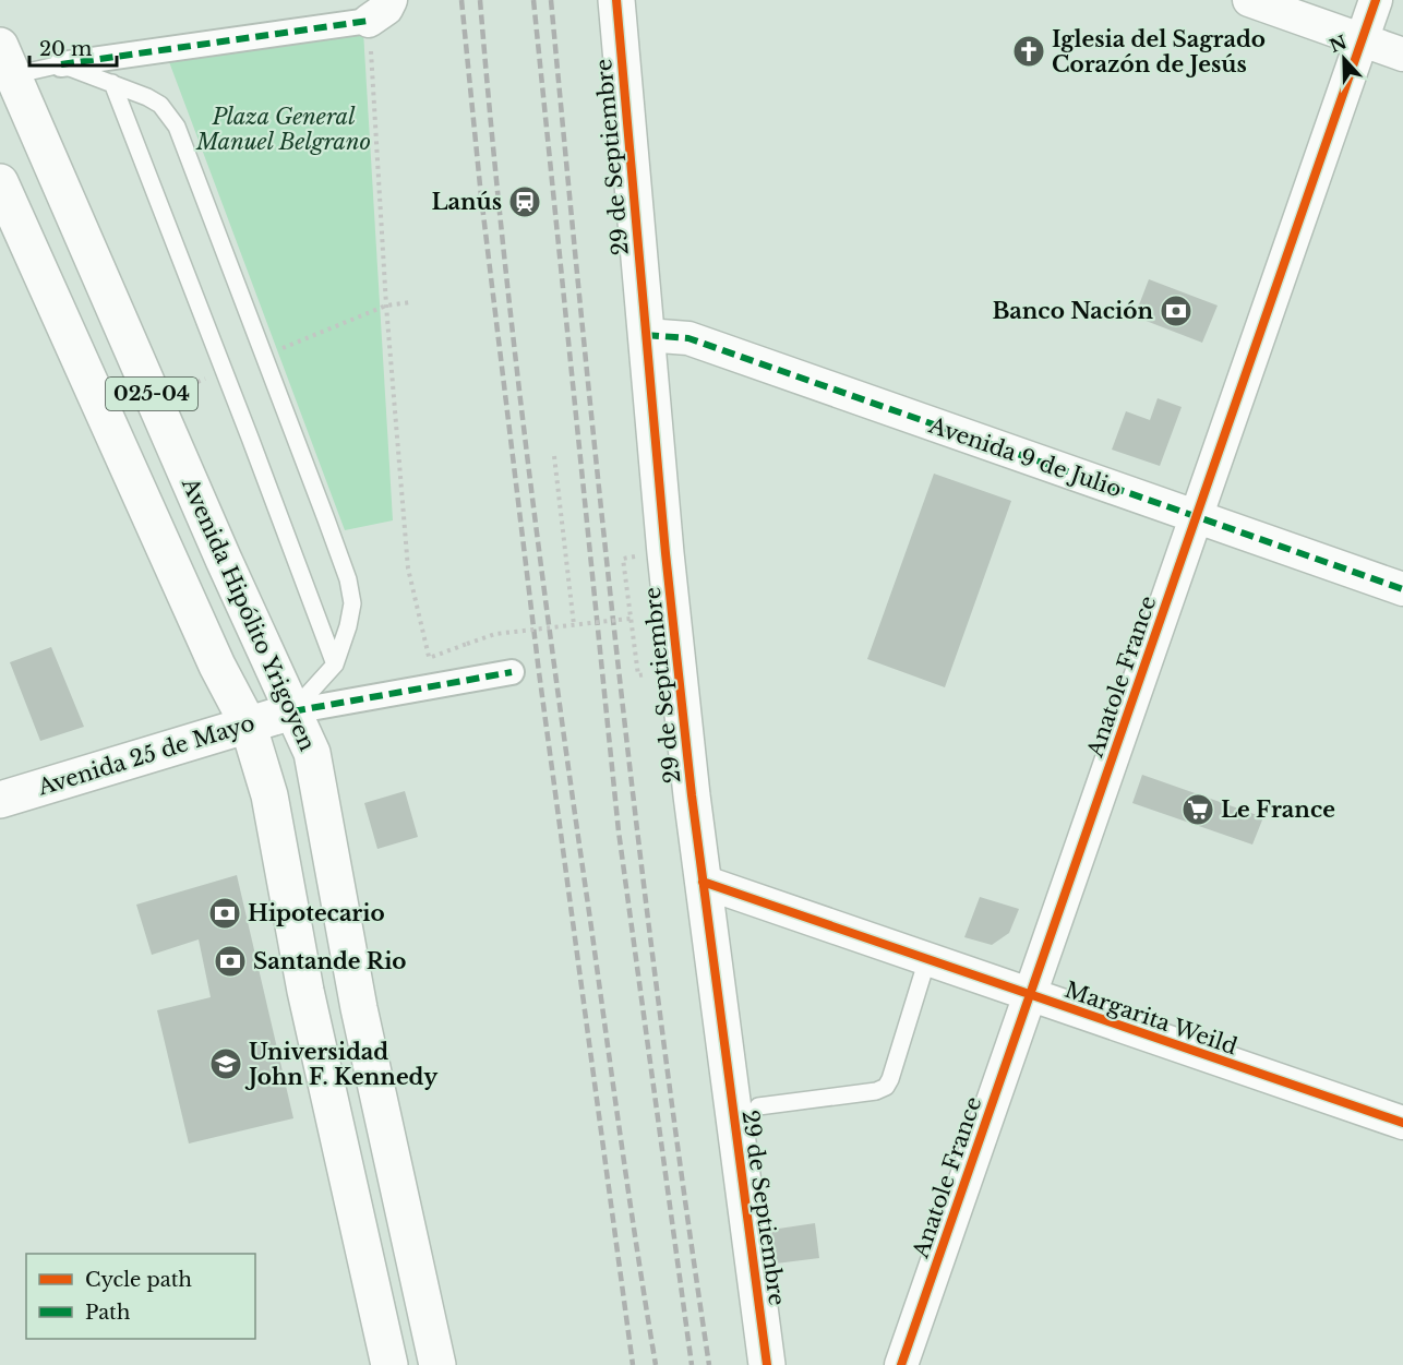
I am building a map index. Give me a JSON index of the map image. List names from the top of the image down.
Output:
{
  "streets": {
    "main road": [
      "29 de Septiembre",
      "025-04",
      "Avenida Hipólito Yrigoyen",
      "Avenida 25 de Mayo"
    ],
    "street": ["Avenida 9 de Julio", "Anatole France", "Margarita Weild"]
  },
  "crossings": [
    ["29 de Septiembre", "Avenida 9 de Julio"],
    ["29 de Septiembre", "Margarita Weild"],
    ["025-04", "Avenida 25 de Mayo"],
    ["Avenida 9 de Julio", "Anatole France"],
    ["Avenida Hipólito Yrigoyen", "Avenida 25 de Mayo"],
    ["Anatole France", "Margarita Weild"]
  ],
  "parks": ["Plaza General Manuel Belgrano"],
  "places": {
    "church": ["Iglesia del Sagrado Corazón de Jesús"],
    "station": ["Lanús"],
    "bank": ["Banco Nación", "Hipotecario", "Santande Rio"],
    "supermarket": ["Le France"],
    "school or university": ["Universidad John F. Kennedy"]
  },
  "legend": ["Cycle path", "Path"],
  "scale_bar": "20 m",
  "north": "top"
}
